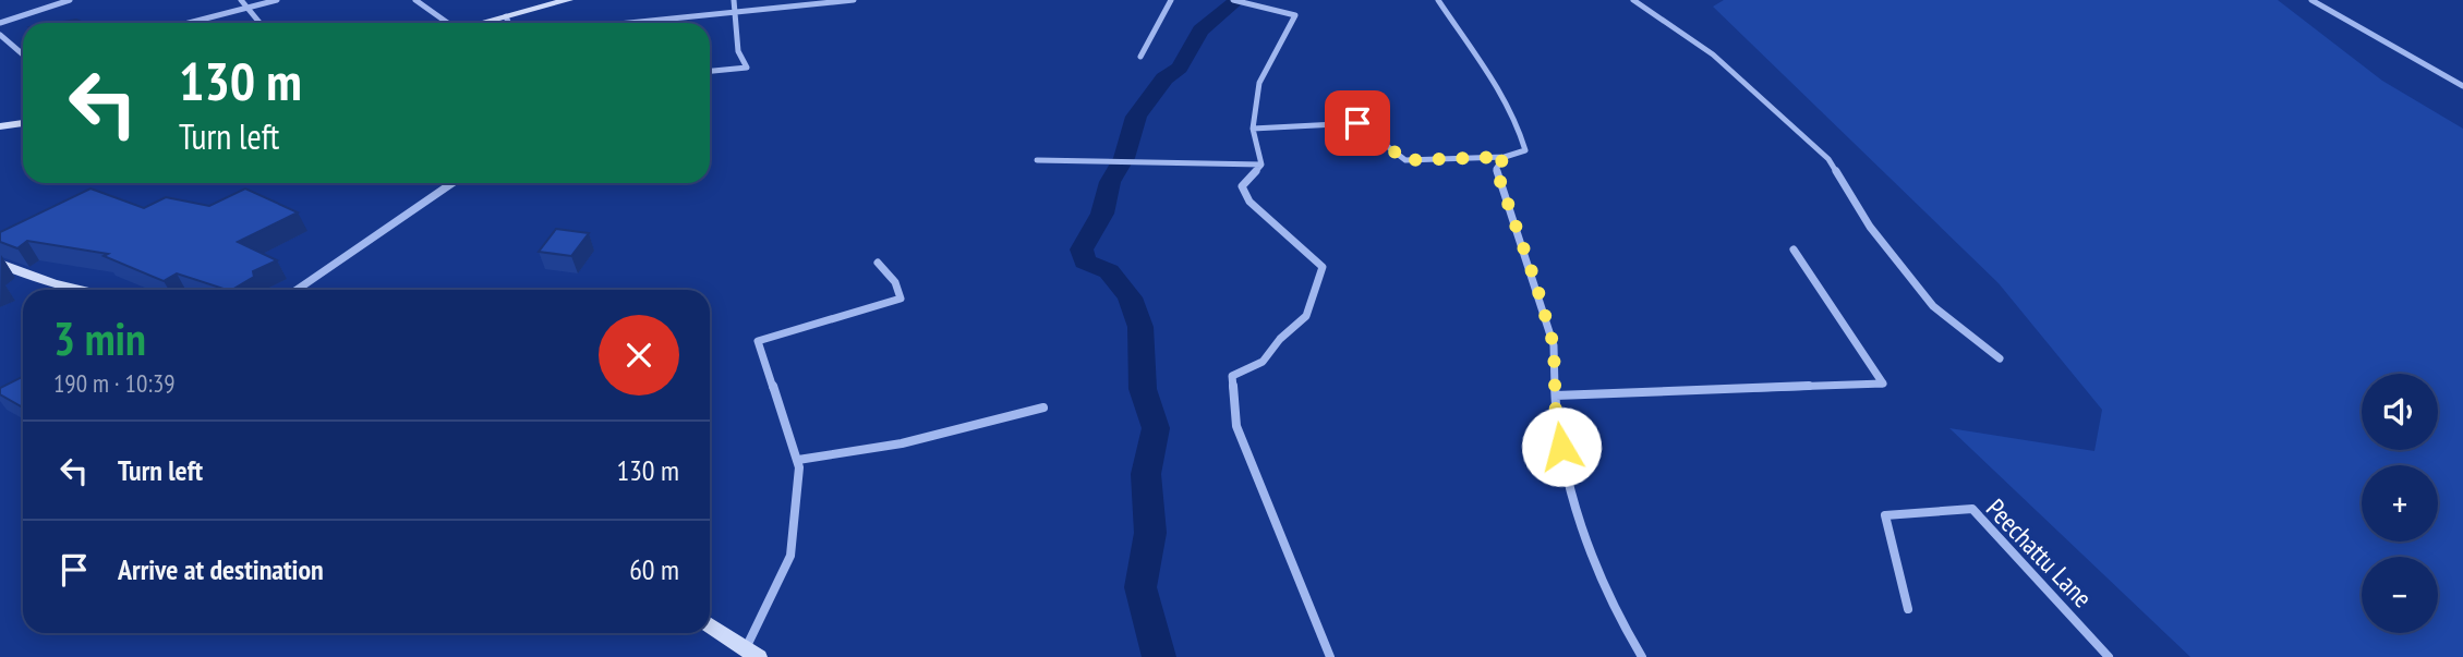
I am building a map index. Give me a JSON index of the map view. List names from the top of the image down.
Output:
{
  "streets": {
    "street": ["Peechattu Lane"]
  },
  "page": {
    "turn": ["130 m", "Turn left"],
    "heading": ["3 min", "190 m · 10:39"],
    "map_buttons": ["+", "−"],
    "list": [
      {
        "name": "Turn left",
        "value": "130 m"
      },
      {
        "name": "Arrive at destination",
        "value": "60 m"
      }
    ]
  }
}
